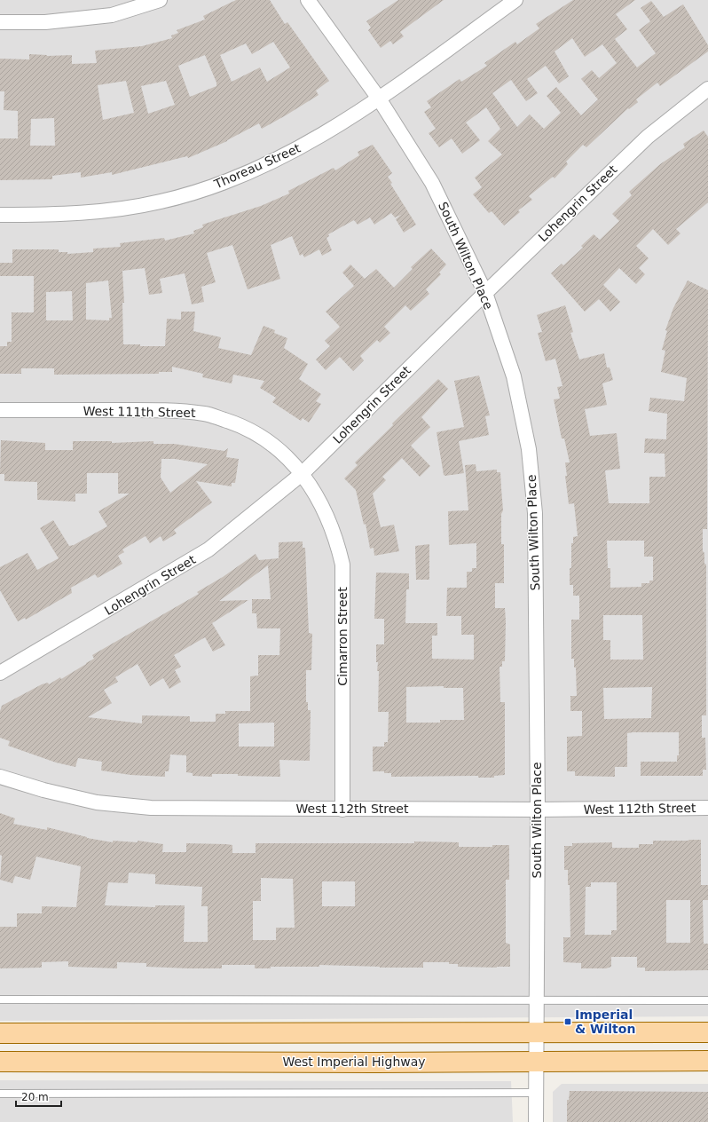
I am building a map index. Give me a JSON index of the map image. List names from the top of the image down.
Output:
{
  "streets": {
    "main road": ["West Imperial Highway"],
    "street": [
      "Thoreau Street",
      "Lohengrin Street",
      "South Wilton Place",
      "West 111th Street",
      "Cimarron Street",
      "West 112th Street"
    ]
  },
  "crossings": [
    ["Thoreau Street", "South Wilton Place"],
    ["Lohengrin Street", "South Wilton Place"],
    ["Lohengrin Street", "West 111th Street"],
    ["Lohengrin Street", "Cimarron Street"],
    ["South Wilton Place", "West 112th Street"],
    ["South Wilton Place", "West Imperial Highway"],
    ["West 111th Street", "Cimarron Street"],
    ["Cimarron Street", "West 112th Street"]
  ],
  "places": {
    "transit": ["Imperial & Wilton"]
  },
  "scale_bar": "20 m"
}
